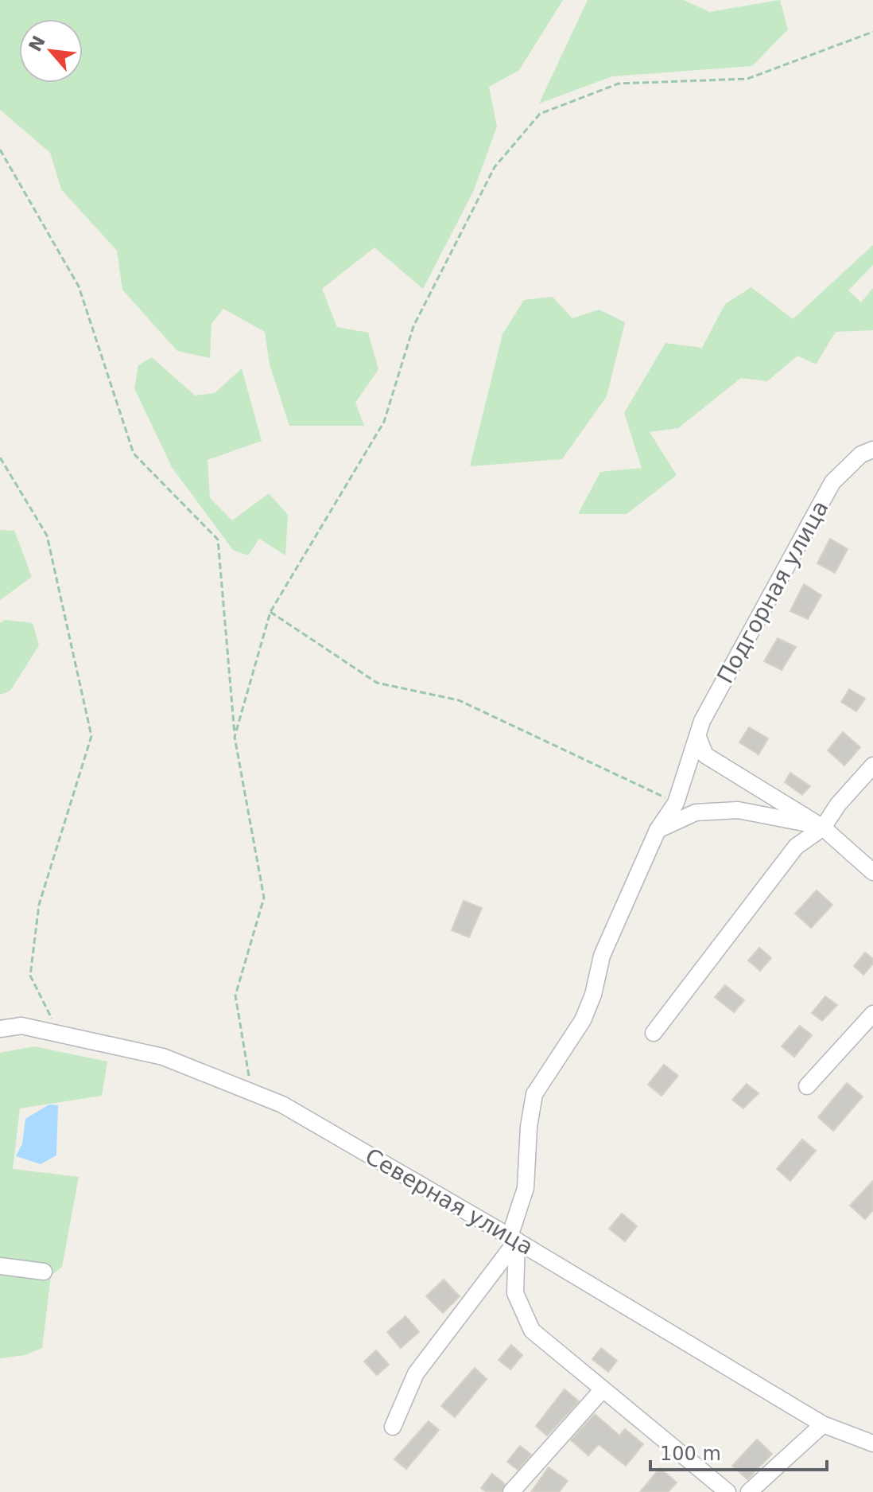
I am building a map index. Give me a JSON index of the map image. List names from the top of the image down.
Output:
{
  "streets": {
    "street": ["Подгорная улица", "Северная улица"]
  },
  "crossings": [
    ["Подгорная улица", "Северная улица"]
  ],
  "scale_bar": "100 m",
  "north": "top left"
}
